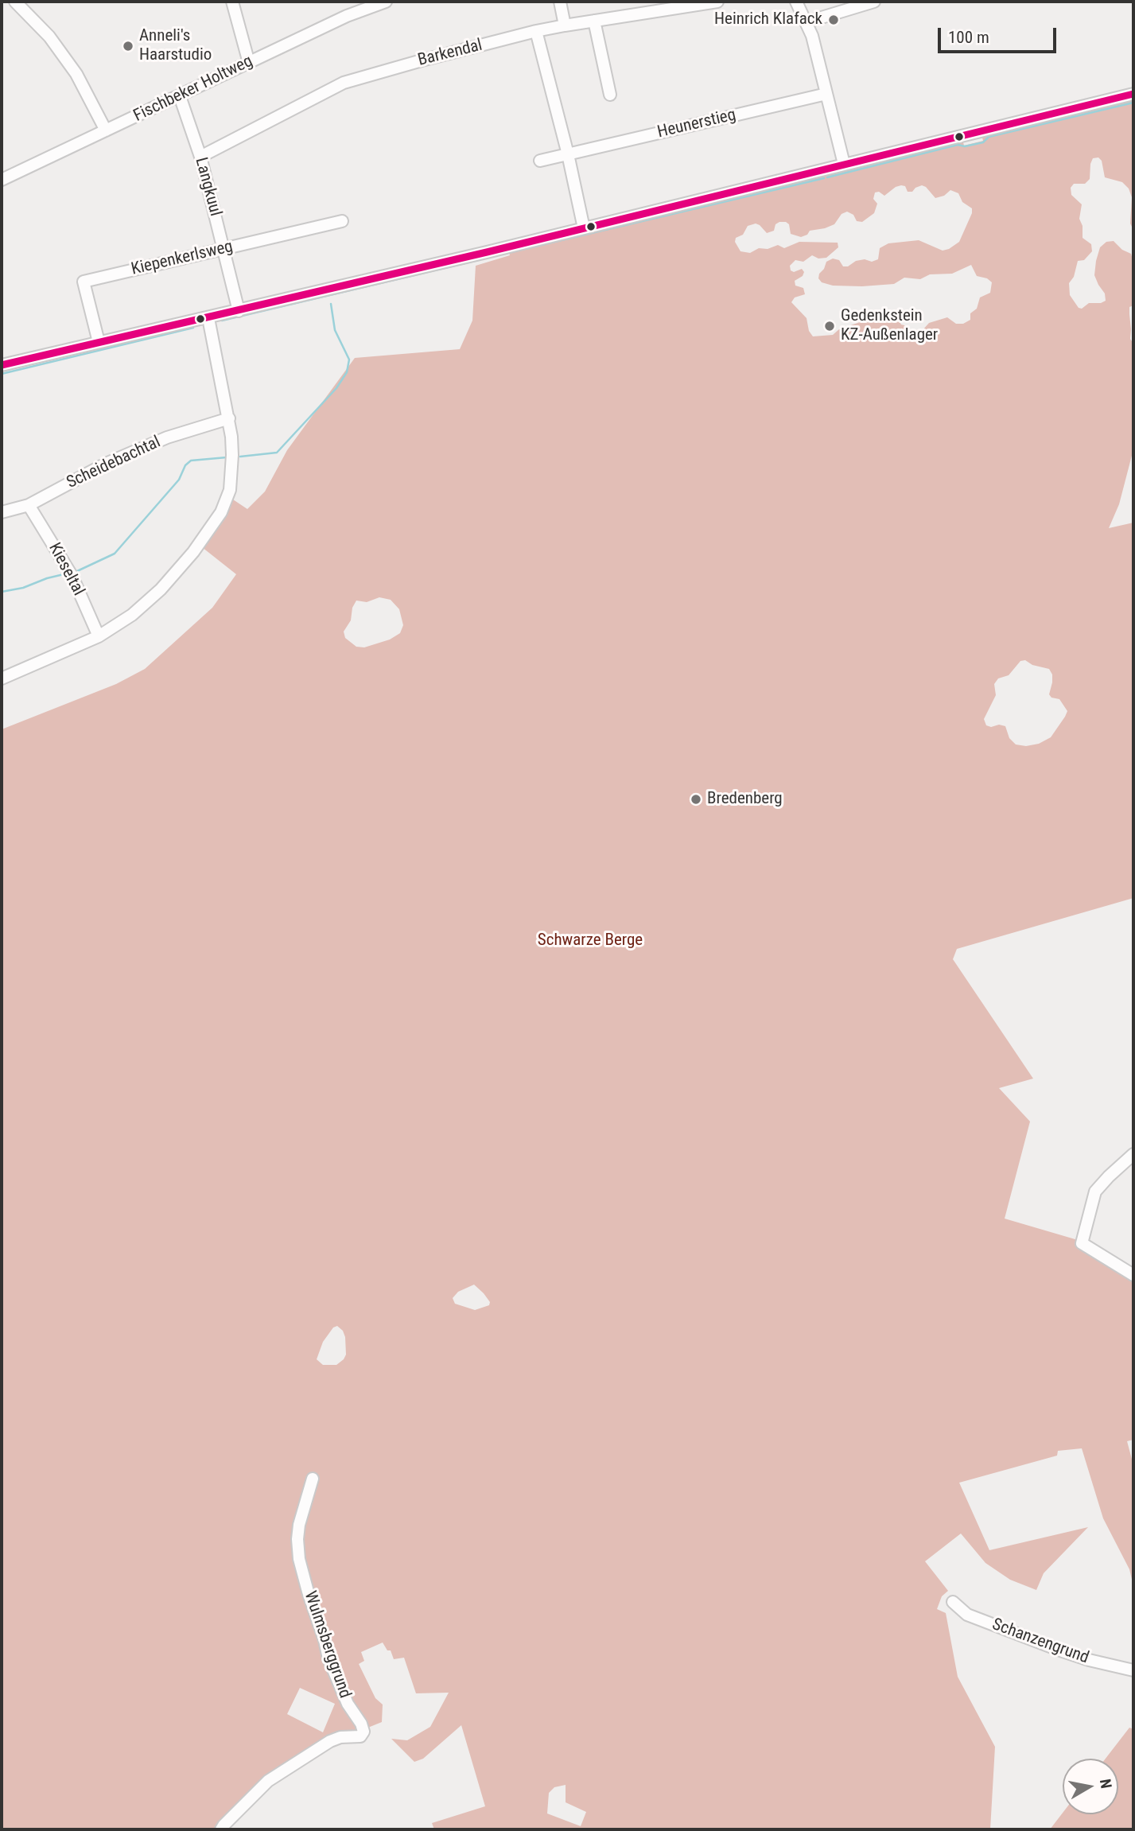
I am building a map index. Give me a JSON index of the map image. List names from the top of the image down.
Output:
{
  "streets": {
    "street": [
      "Barkendal",
      "Fischbeker Holtweg",
      "Heunerstieg",
      "Langkuul",
      "Kiepenkerlsweg",
      "Scheidebachtal",
      "Kieseltal",
      "Schanzengrund",
      "Wulmsberggrund"
    ]
  },
  "crossings": [
    ["Barkendal", "Langkuul"],
    ["Fischbeker Holtweg", "Langkuul"],
    ["Langkuul", "Kiepenkerlsweg"],
    ["Scheidebachtal", "Kieseltal"]
  ],
  "parks": ["Schwarze Berge"],
  "places": [
    "Heinrich Klafack",
    "Anneli's Haarstudio",
    "Gedenkstein KZ-Außenlager",
    "Bredenberg"
  ],
  "scale_bar": "100 m",
  "north": "right"
}
